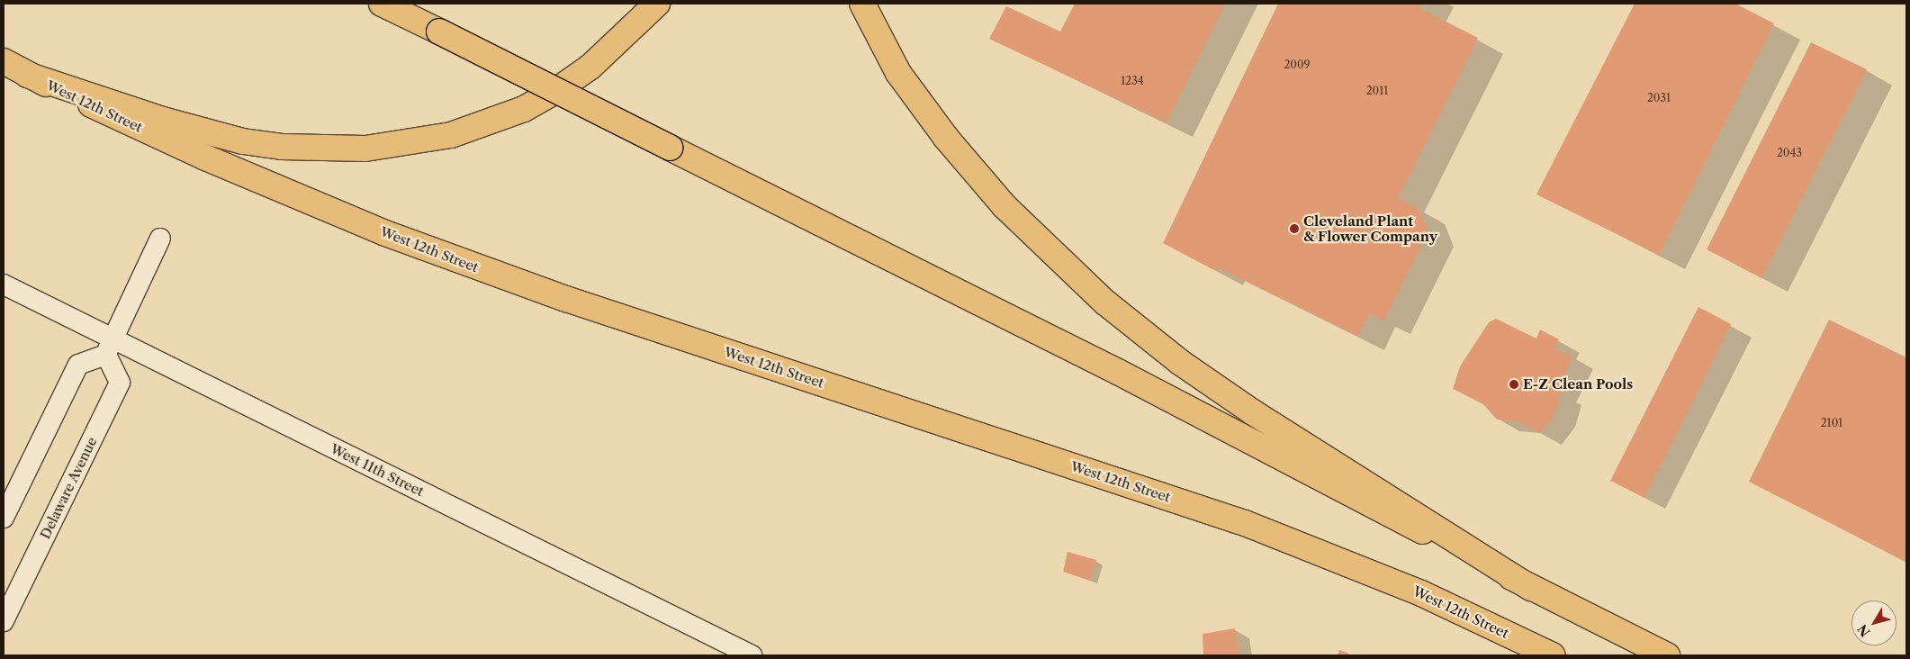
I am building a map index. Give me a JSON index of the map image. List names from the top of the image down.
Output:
{
  "streets": {
    "main road": ["West 12th Street"],
    "street": ["West 11th Street", "Delaware Avenue"]
  },
  "crossings": [
    ["West 11th Street", "Delaware Avenue"]
  ],
  "places": ["Cleveland Plant & Flower Company", "E-Z Clean Pools"],
  "house_numbers": [
    "2009",
    "1234",
    "2011",
    "2031",
    "2043",
    "2101"
  ],
  "north": "bottom left"
}
